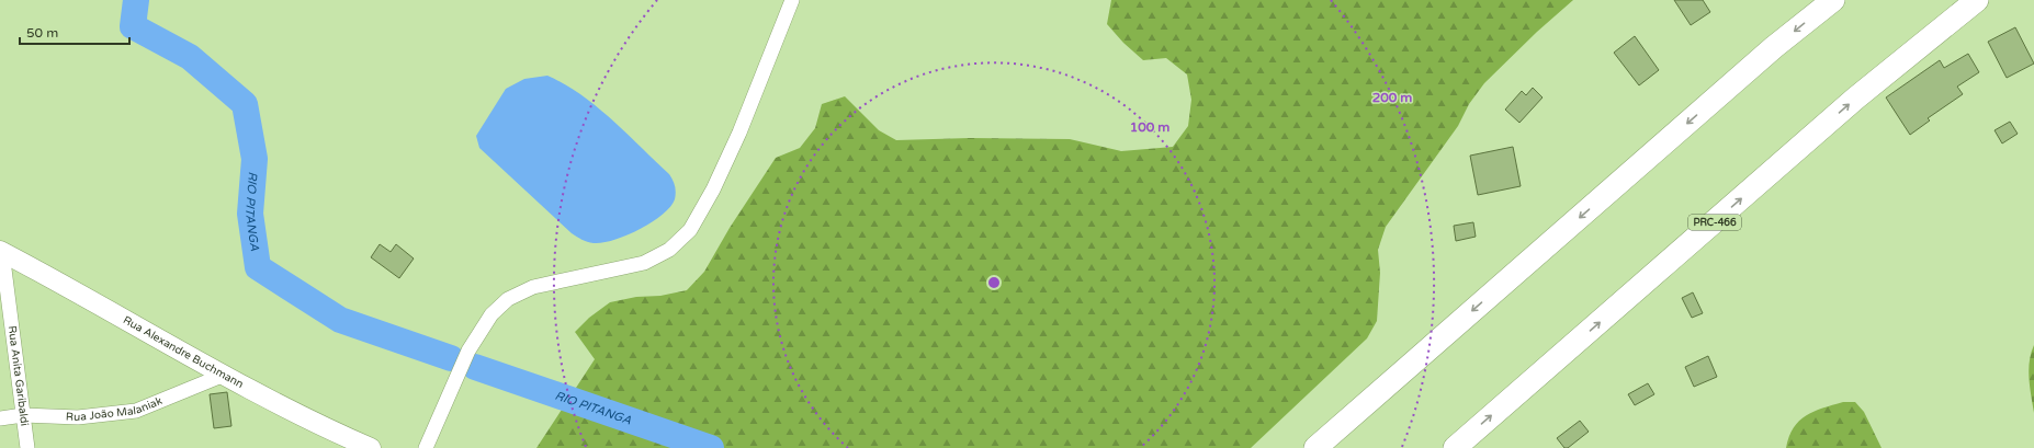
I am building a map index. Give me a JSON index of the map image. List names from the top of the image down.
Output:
{
  "streets": {
    "highway": ["PRC-466"],
    "main road": ["Rua Alexandre Buchmann"],
    "street": ["Rua Anita Garibaldi", "Rua João Malaniak"]
  },
  "crossings": [
    ["Rua Alexandre Buchmann", "Rua Anita Garibaldi"],
    ["Rua Alexandre Buchmann", "Rua João Malaniak"],
    ["Rua Anita Garibaldi", "Rua João Malaniak"]
  ],
  "water": ["RIO PITANGA"],
  "scale_bar": "50 m",
  "rings": ["200 m", "100 m"]
}
